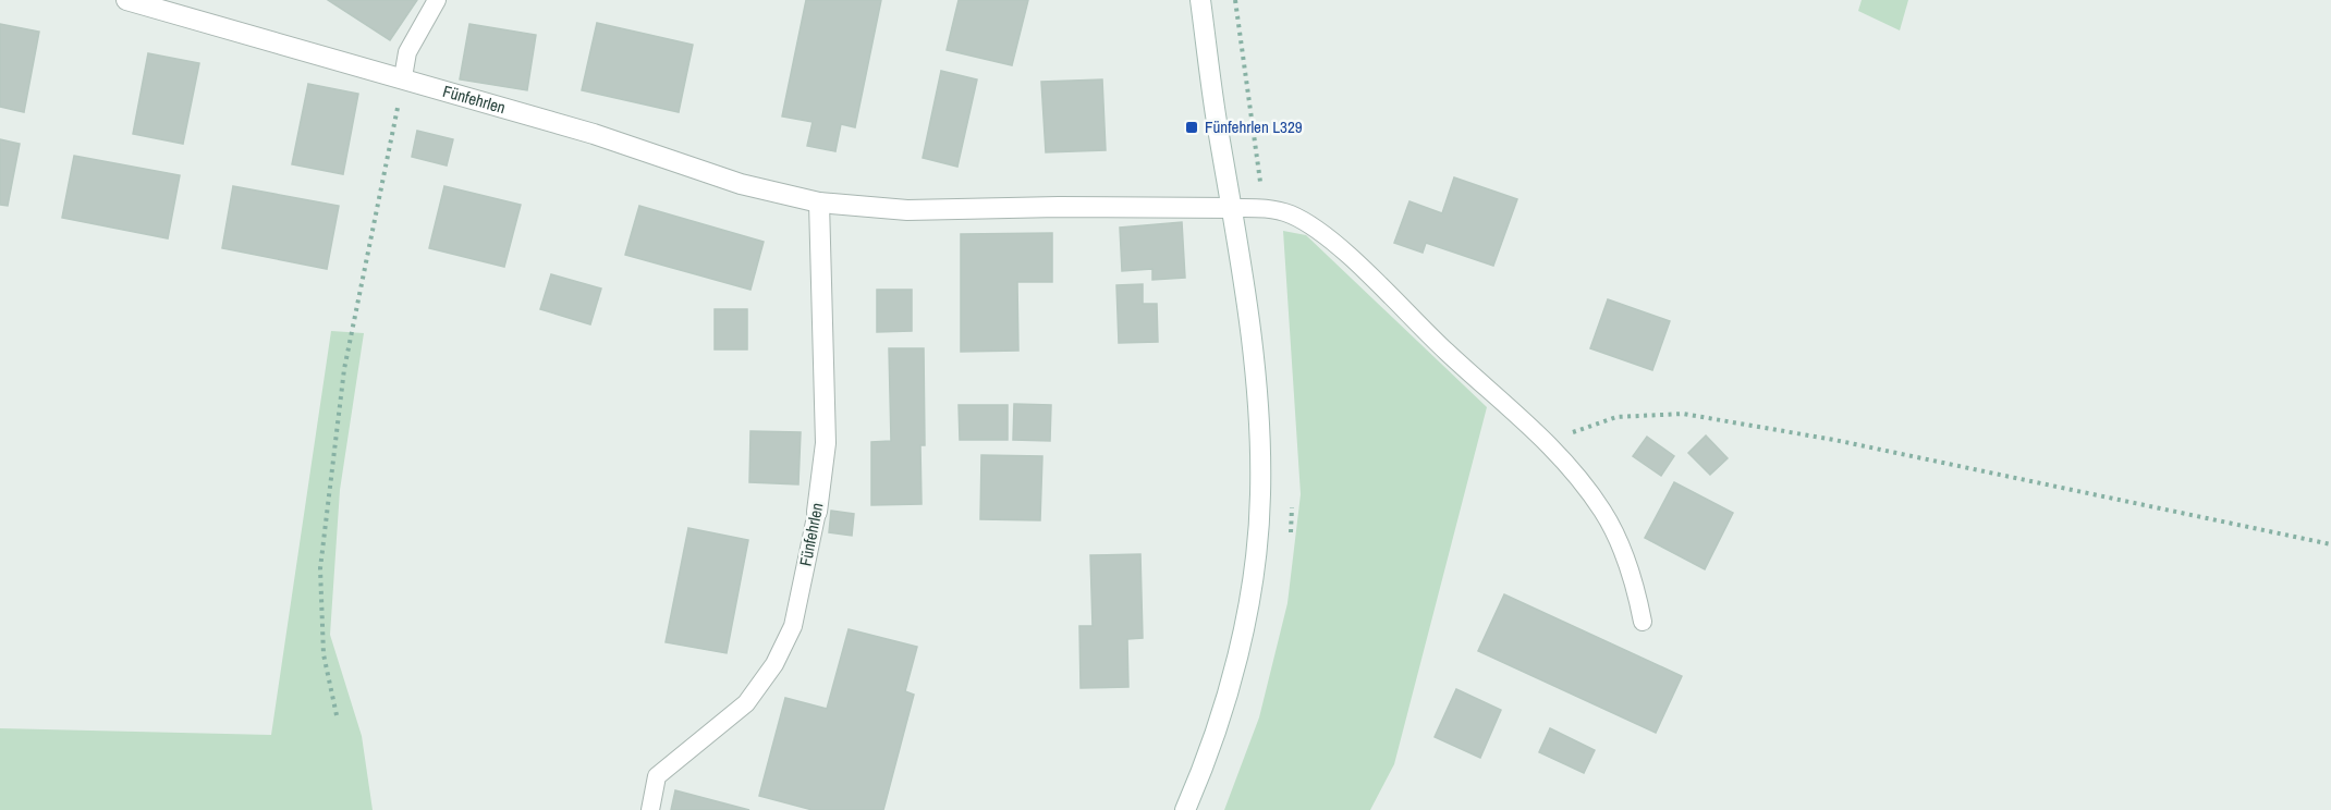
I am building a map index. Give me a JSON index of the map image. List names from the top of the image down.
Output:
{
  "streets": {
    "street": ["Fünfehrlen"]
  },
  "places": {
    "transit": ["Fünfehrlen L329"]
  }
}
